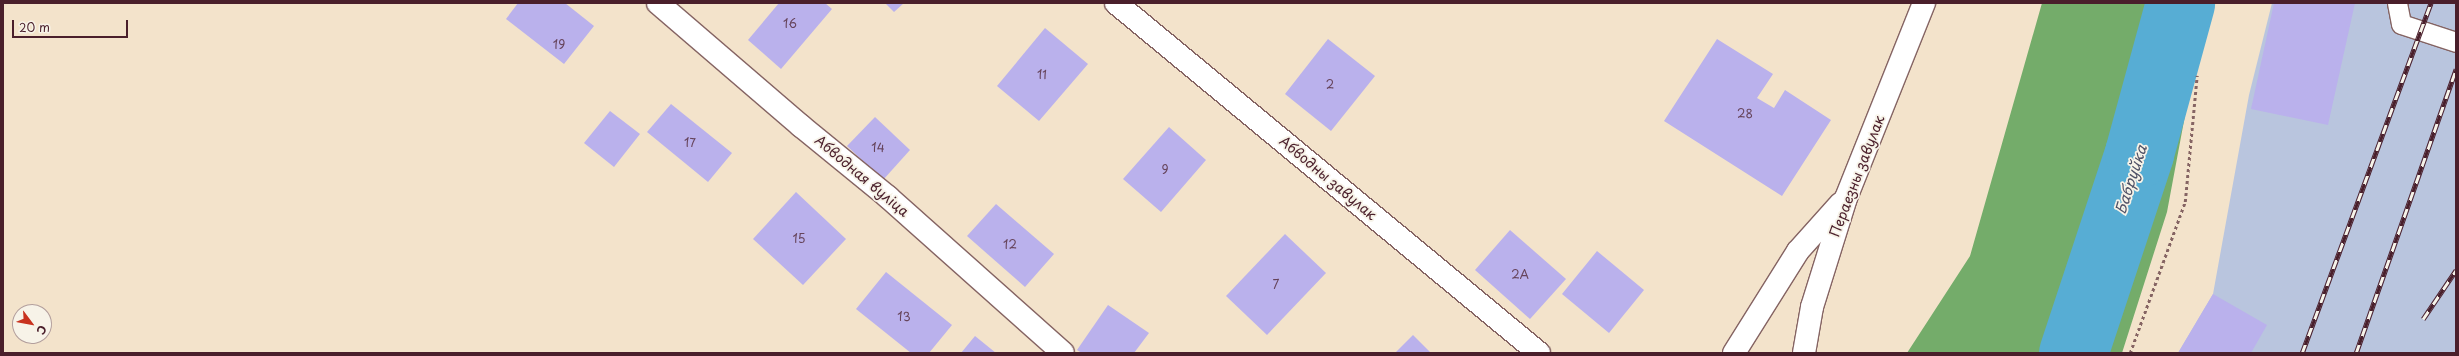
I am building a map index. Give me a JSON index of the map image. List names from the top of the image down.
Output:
{
  "streets": {
    "street": ["Абводная вуліца", "Пераезны завулак", "Абводны завулак"]
  },
  "water": ["Бабруйка"],
  "house_numbers": [
    "16",
    "19",
    "11",
    "2",
    "28",
    "17",
    "14",
    "9",
    "15",
    "12",
    "2А",
    "7",
    "13"
  ],
  "scale_bar": "20 m",
  "north": "bottom right"
}
